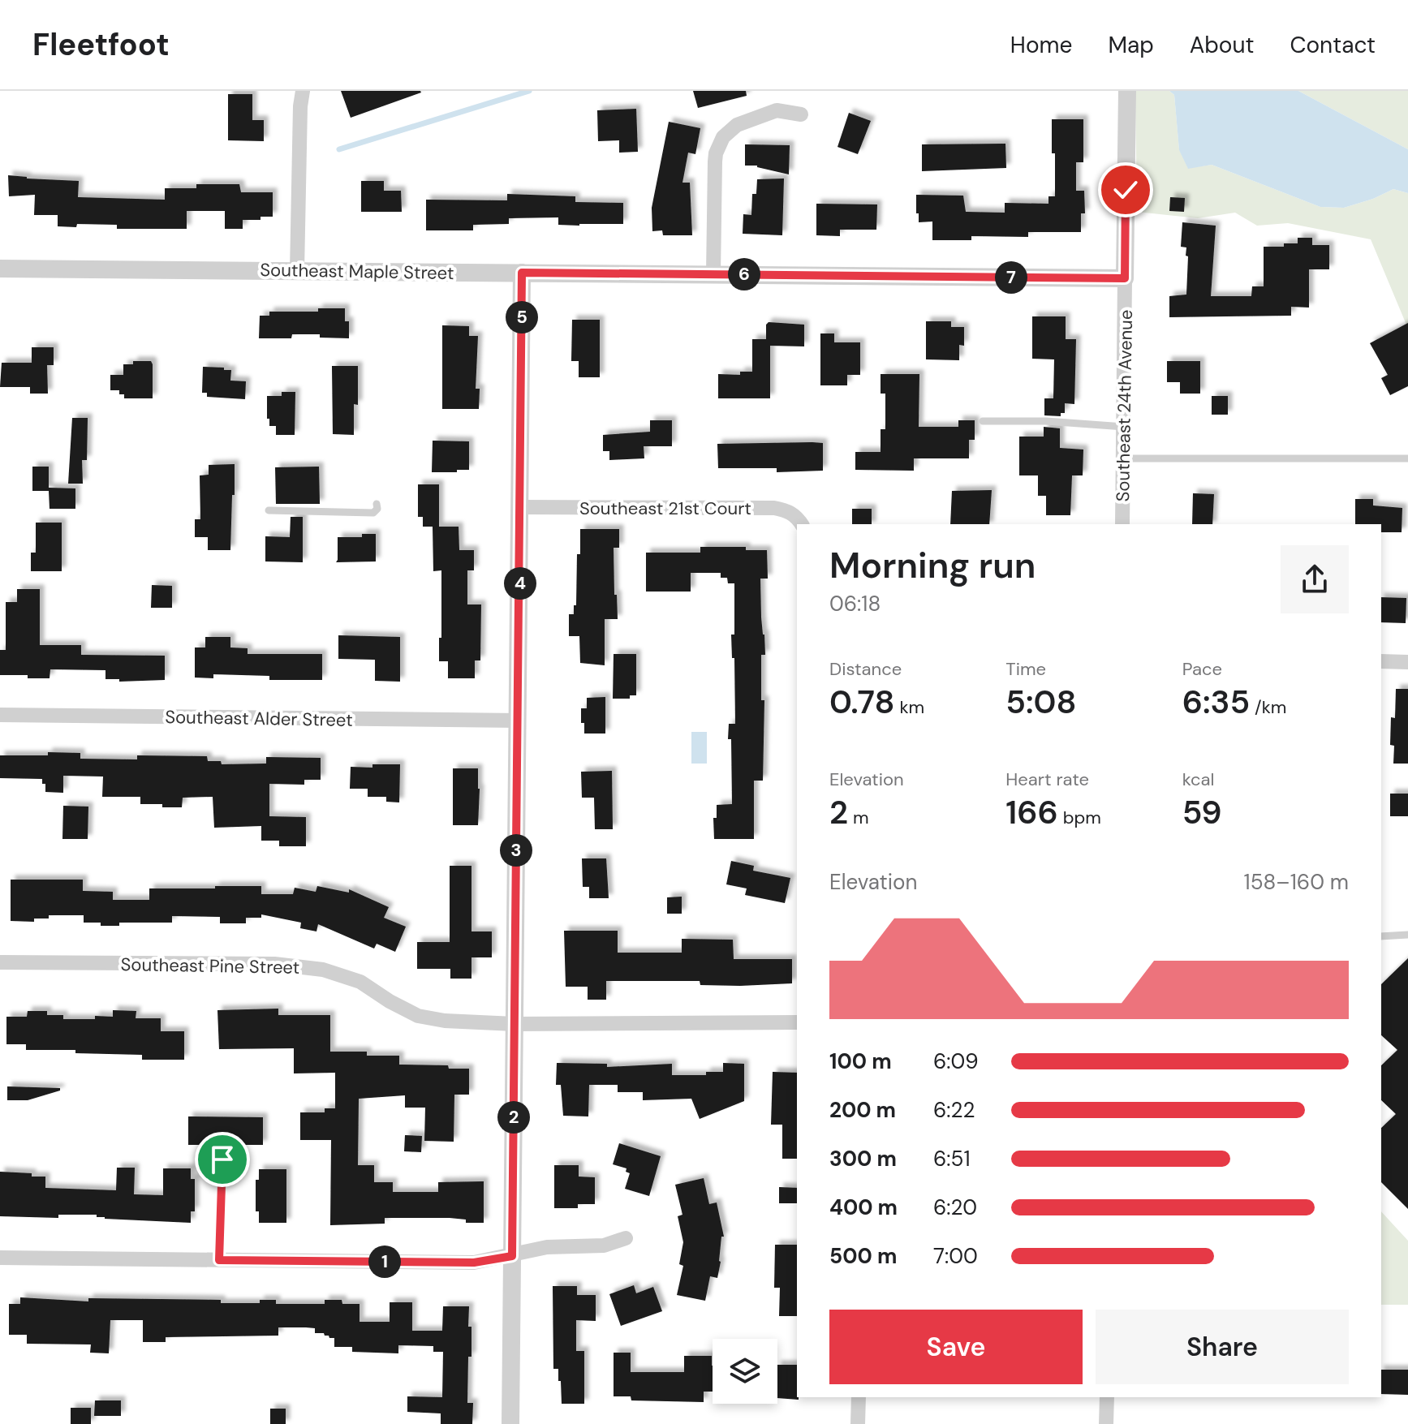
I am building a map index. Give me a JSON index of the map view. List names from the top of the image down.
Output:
{
  "streets": {
    "street": [
      "Southeast Maple Street",
      "Southeast 24th Avenue",
      "Southeast 21st Court",
      "Southeast Alder Street",
      "Southeast Pine Street"
    ]
  },
  "crossings": [
    ["Southeast Maple Street", "Southeast 24th Avenue"]
  ],
  "page": {
    "header": "Fleetfoot",
    "nav": [
      "Home",
      "Map",
      "About",
      "Contact"
    ],
    "pins": [
      "6",
      "7",
      "5",
      "4",
      "3",
      "2",
      "1"
    ],
    "heading": ["Morning run", "06:18"],
    "stats": [
      ["Distance", "0.78 km"],
      ["Time", "5:08"],
      ["Pace", "6:35 /km"],
      ["Elevation", "2 m"],
      ["Heart rate", "166 bpm"],
      ["kcal", "59"]
    ],
    "chart": ["Elevation", "158–160 m"],
    "list": [
      {
        "name": "100 m",
        "note": "6:09"
      },
      {
        "name": "200 m",
        "note": "6:22"
      },
      {
        "name": "300 m",
        "note": "6:51"
      },
      {
        "name": "400 m",
        "note": "6:20"
      },
      {
        "name": "500 m",
        "note": "7:00"
      }
    ],
    "buttons": ["Save", "Share"]
  }
}
